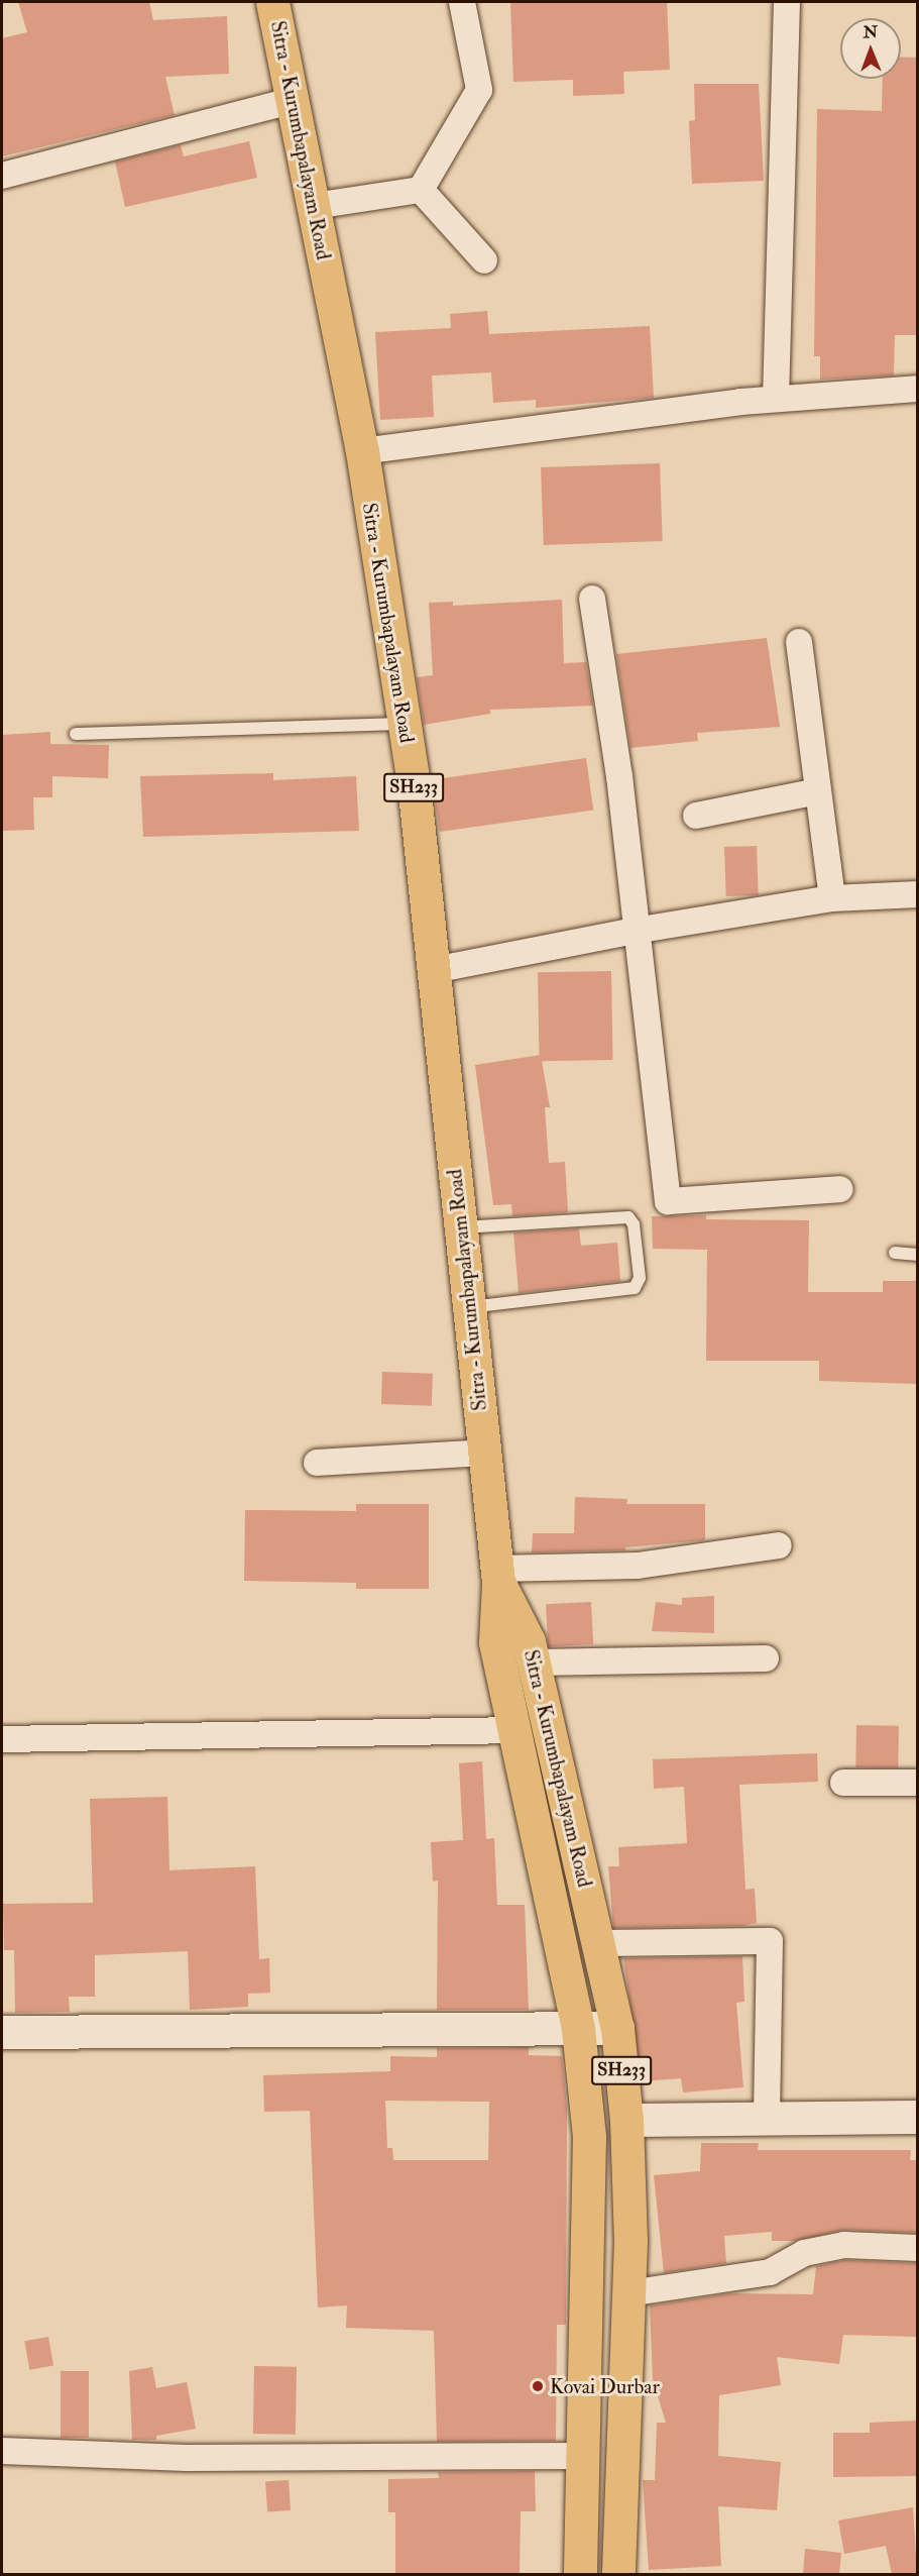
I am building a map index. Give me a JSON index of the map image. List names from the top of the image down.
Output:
{
  "streets": {
    "main road": ["Sitra - Kurumbapalayam Road", "SH233"]
  },
  "places": ["Kovai Durbar"],
  "north": "top"
}
